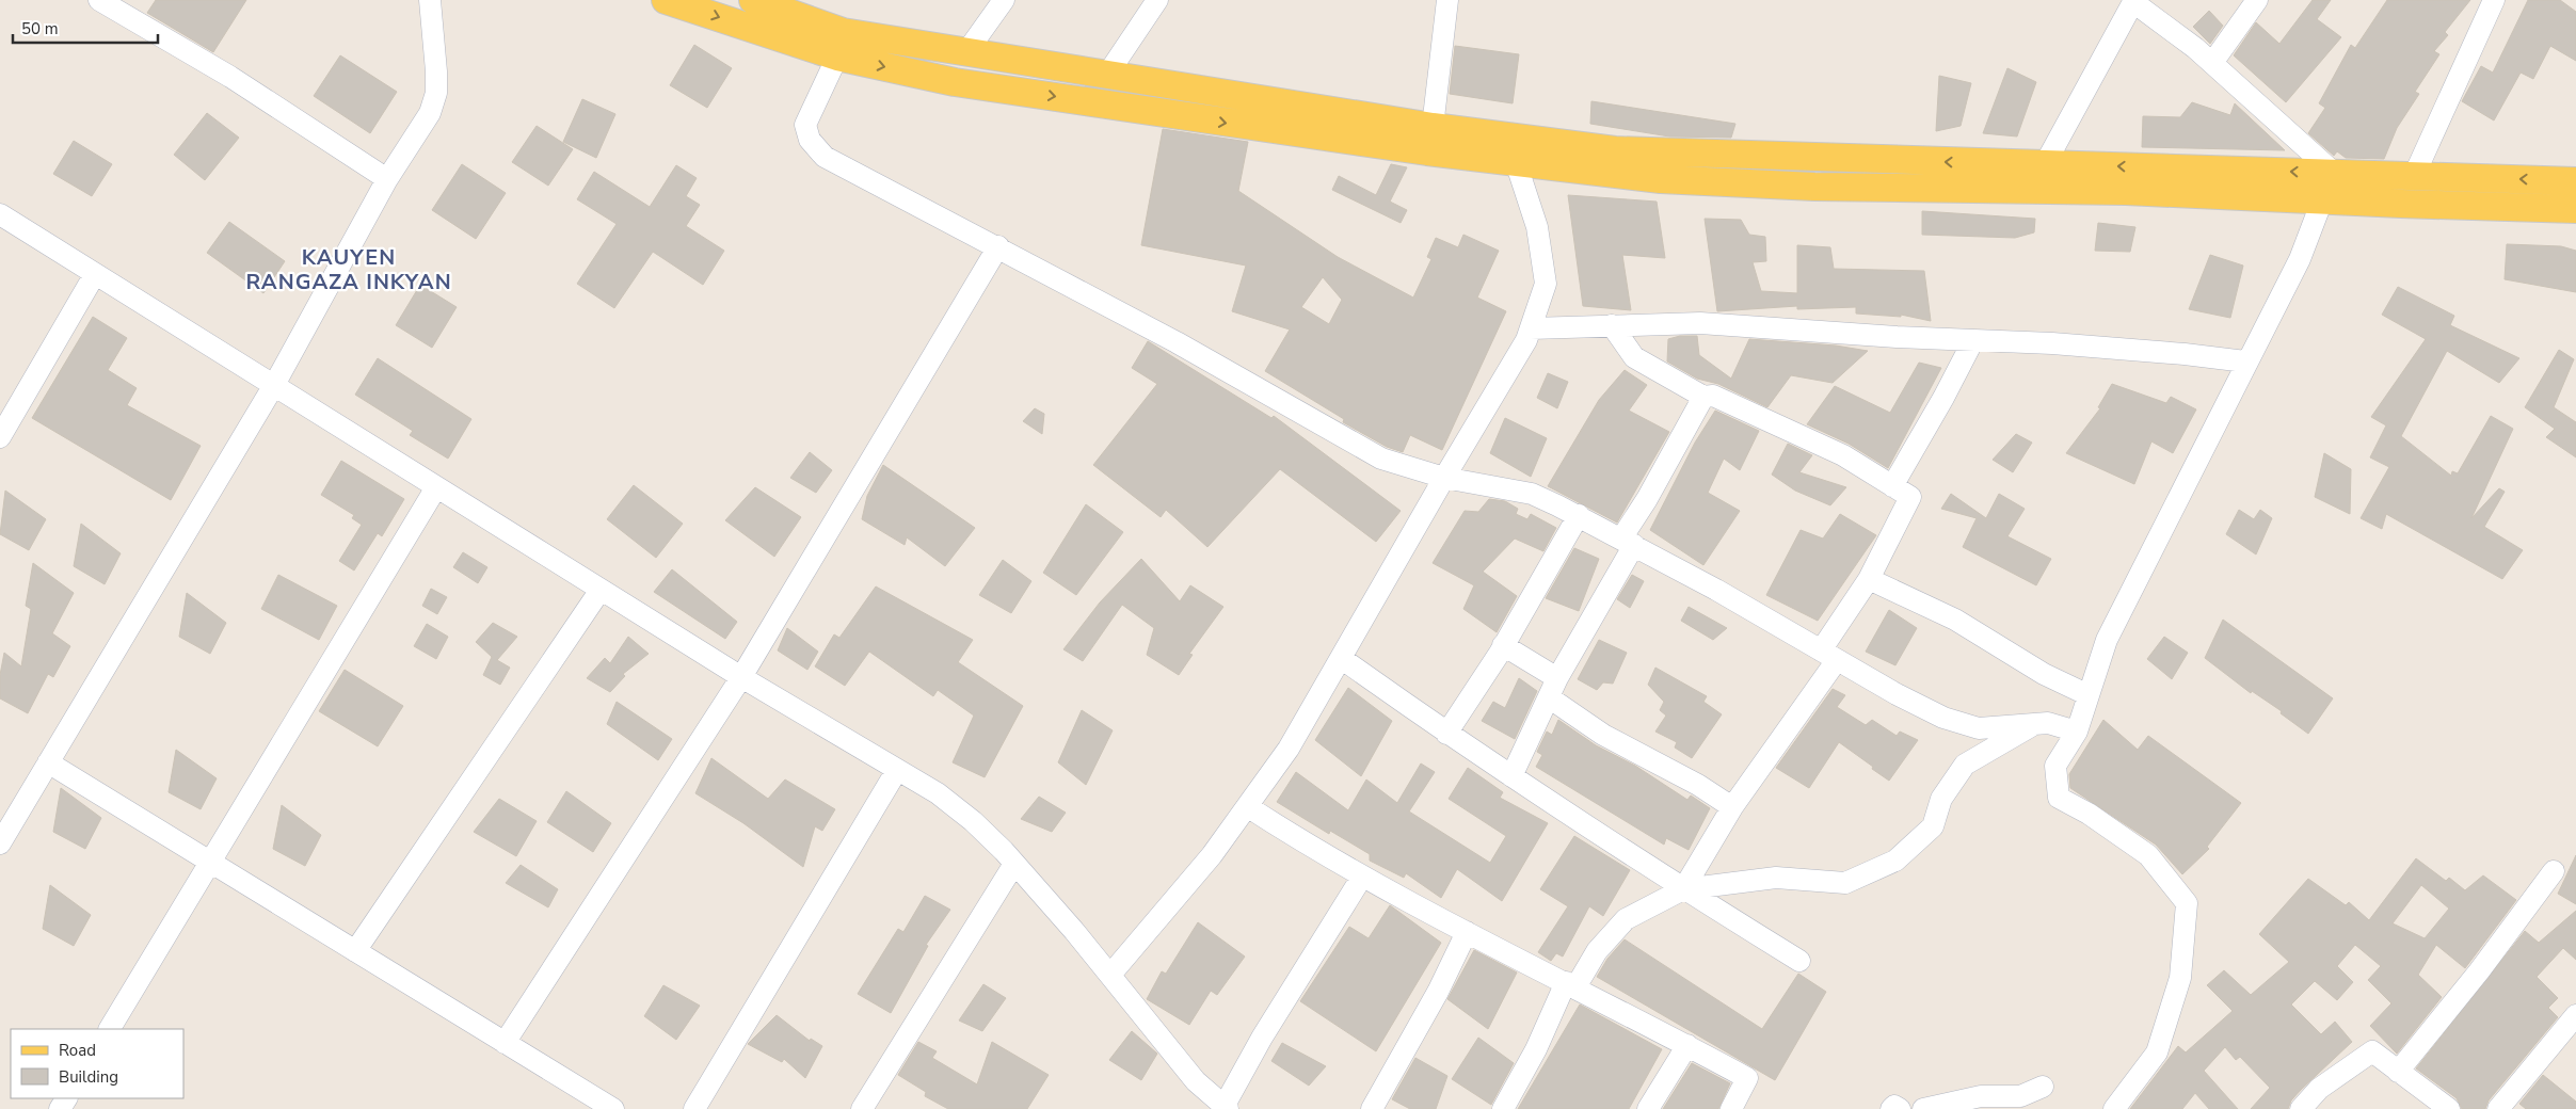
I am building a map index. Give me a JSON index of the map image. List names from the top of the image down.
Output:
{
  "districts": ["KAUYEN RANGAZA INKYAN"],
  "legend": ["Road", "Building"],
  "scale_bar": "50 m"
}
